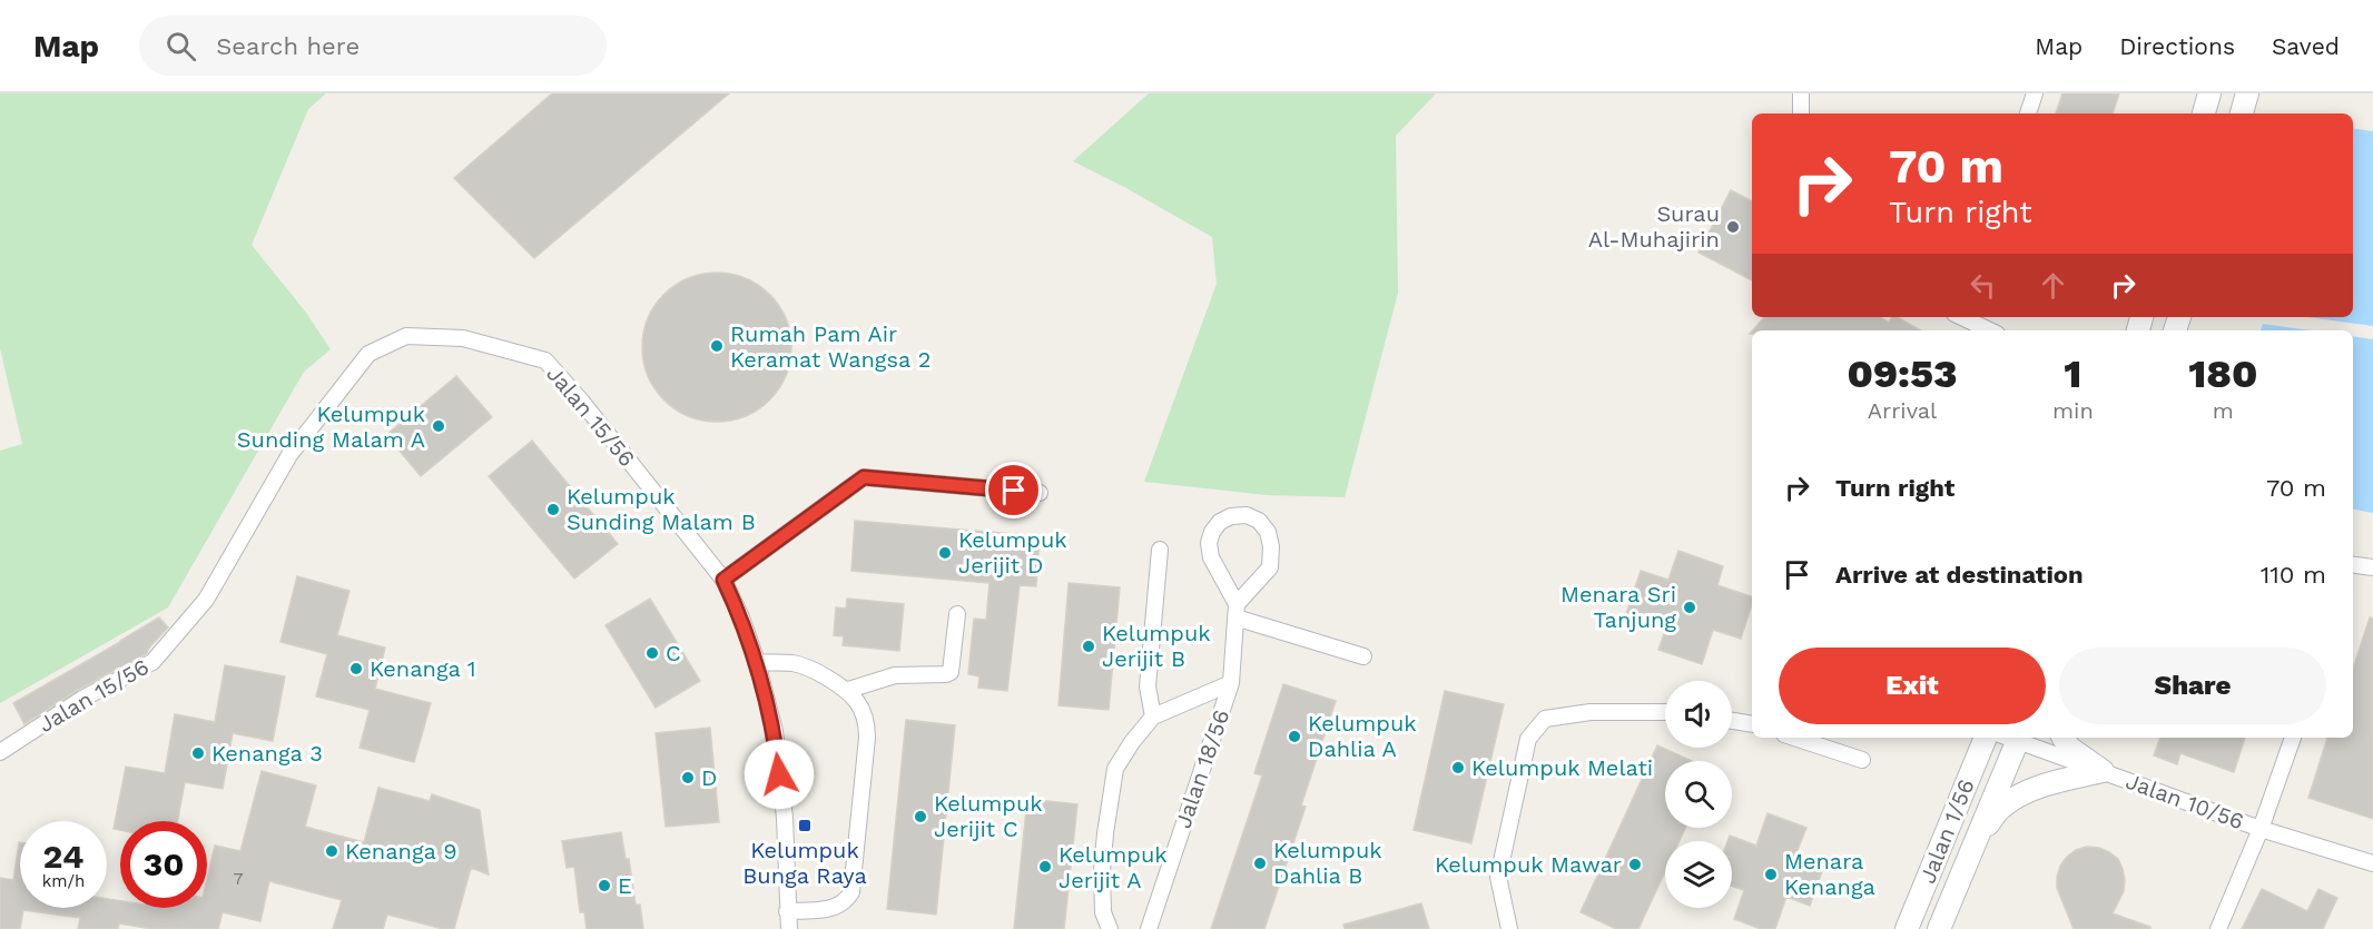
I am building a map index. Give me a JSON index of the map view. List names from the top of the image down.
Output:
{
  "streets": {
    "main road": ["Jalan 1/56"],
    "street": ["Jalan 15/56", "Jalan 18/56", "Jalan 10/56"]
  },
  "places": {
    "other": [
      "Surau Al-Muhajirin",
      "Rumah Pam Air Keramat Wangsa 2",
      "Kelumpuk Sunding Malam A",
      "Kelumpuk Sunding Malam B",
      "Kelumpuk Jerijit D",
      "Menara Sri Tanjung",
      "Kelumpuk Jerijit B",
      "C",
      "Kenanga 1",
      "Kelumpuk Dahlia A",
      "Kenanga 3",
      "Kelumpuk Melati",
      "D",
      "Kelumpuk Jerijit C",
      "Kenanga 9",
      "Kelumpuk Dahlia B",
      "Kelumpuk Mawar",
      "Kelumpuk Jerijit A",
      "Menara Kenanga",
      "E"
    ],
    "transit": ["Kelumpuk Bunga Raya"]
  },
  "house_numbers": ["7"],
  "page": {
    "header": "Map",
    "search": "Search here",
    "nav": ["Map", "Directions", "Saved"],
    "turn": ["70 m", "Turn right"],
    "eta": [
      "09:53",
      "Arrival",
      "1",
      "min",
      "180",
      "m"
    ],
    "list": [
      {
        "name": "Turn right",
        "value": "70 m"
      },
      {
        "name": "Arrive at destination",
        "value": "110 m"
      }
    ],
    "buttons": ["Exit", "Share"],
    "speed": "24 km/h",
    "limit": "30"
  }
}
